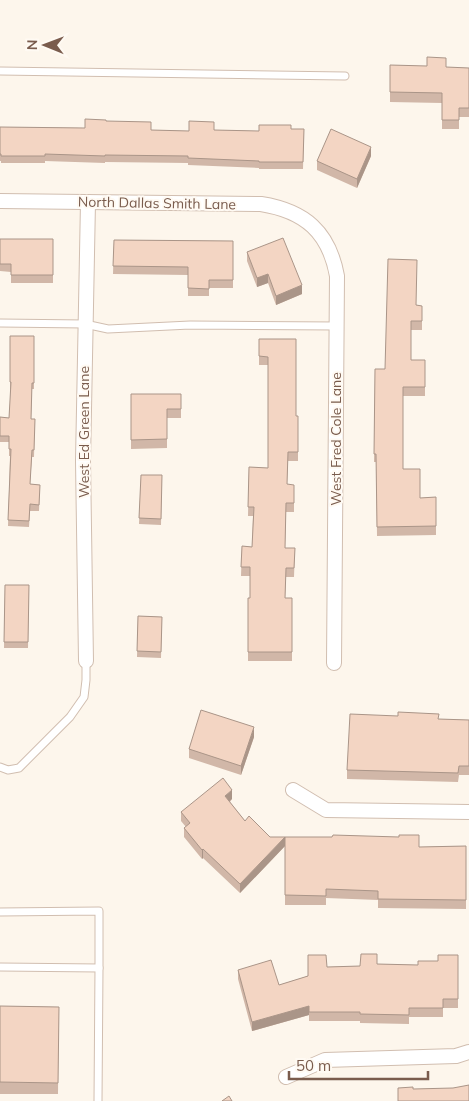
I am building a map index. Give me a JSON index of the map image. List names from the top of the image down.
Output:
{
  "streets": {
    "street": ["North Dallas Smith Lane", "West Ed Green Lane", "West Fred Cole Lane"]
  },
  "crossings": [
    ["North Dallas Smith Lane", "West Ed Green Lane"],
    ["North Dallas Smith Lane", "West Fred Cole Lane"]
  ],
  "scale_bar": "50 m",
  "north": "left"
}
